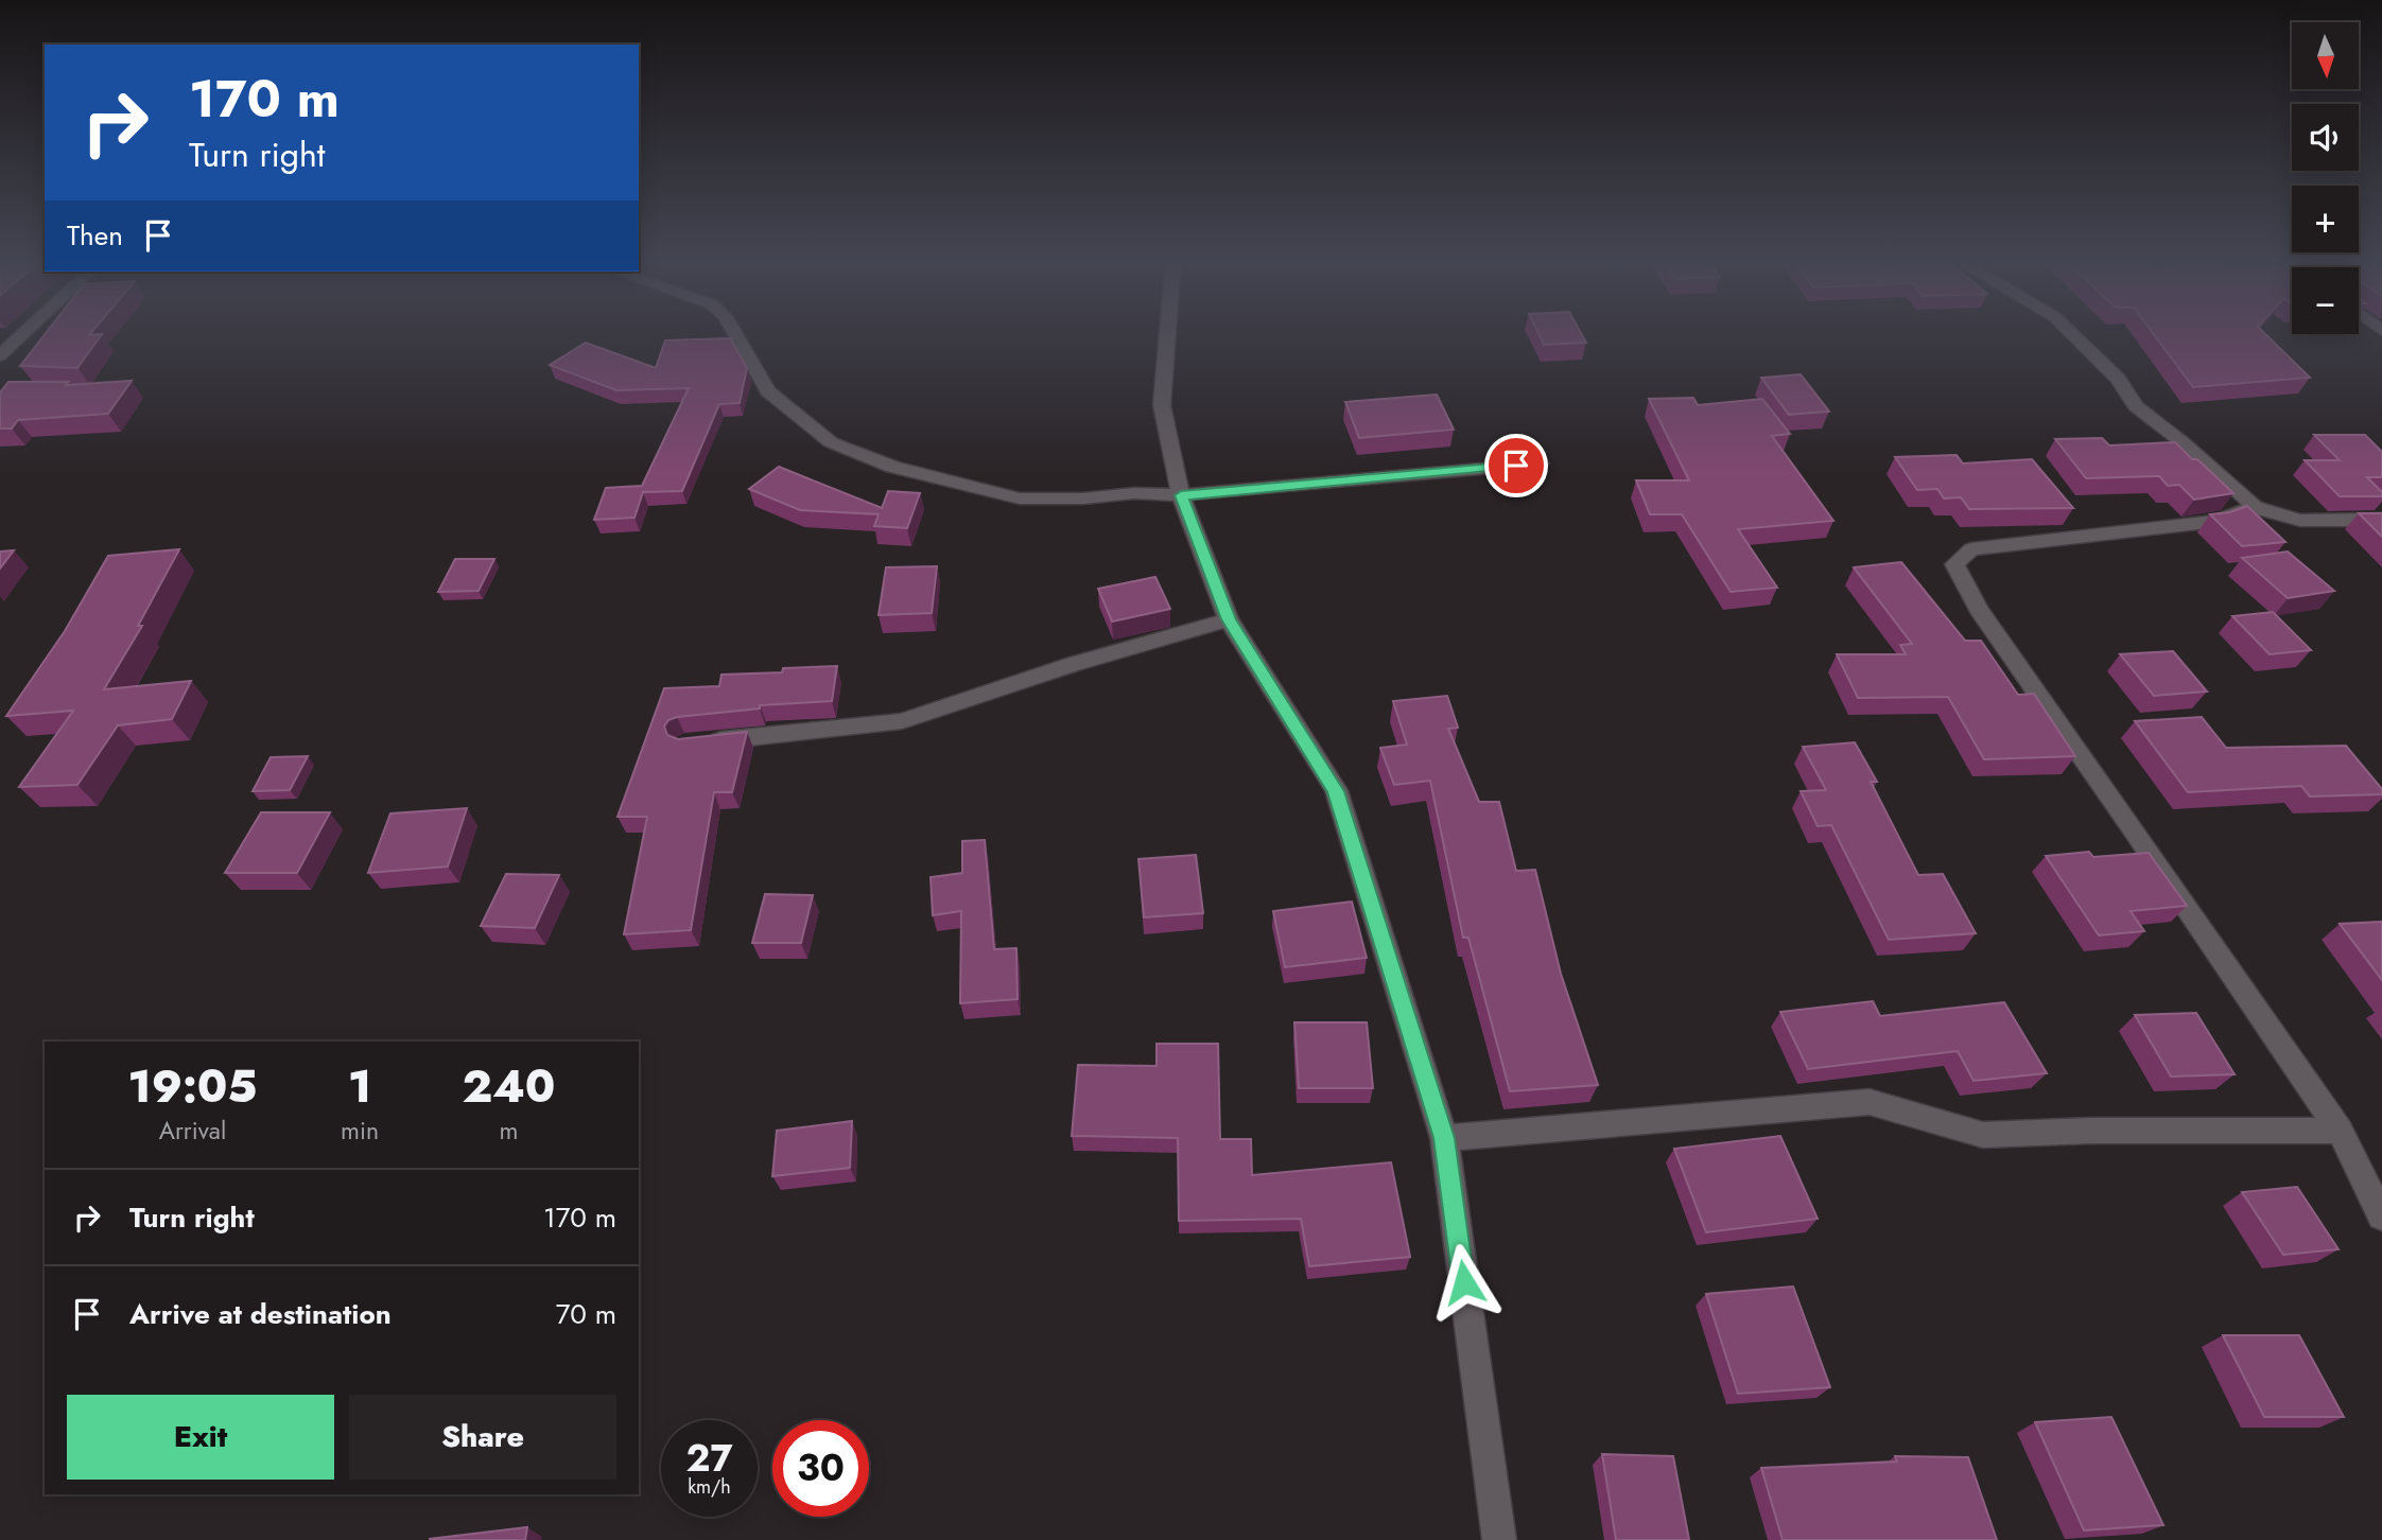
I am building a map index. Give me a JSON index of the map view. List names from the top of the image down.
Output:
{
  "north": "bottom",
  "page": {
    "map_buttons": ["+", "−"],
    "turn": ["170 m", "Turn right"],
    "then": "Then",
    "eta": [
      "19:05",
      "Arrival",
      "1",
      "min",
      "240",
      "m"
    ],
    "list": [
      {
        "name": "Turn right",
        "value": "170 m"
      },
      {
        "name": "Arrive at destination",
        "value": "70 m"
      }
    ],
    "buttons": ["Exit", "Share"],
    "speed": "27 km/h",
    "limit": "30"
  }
}
